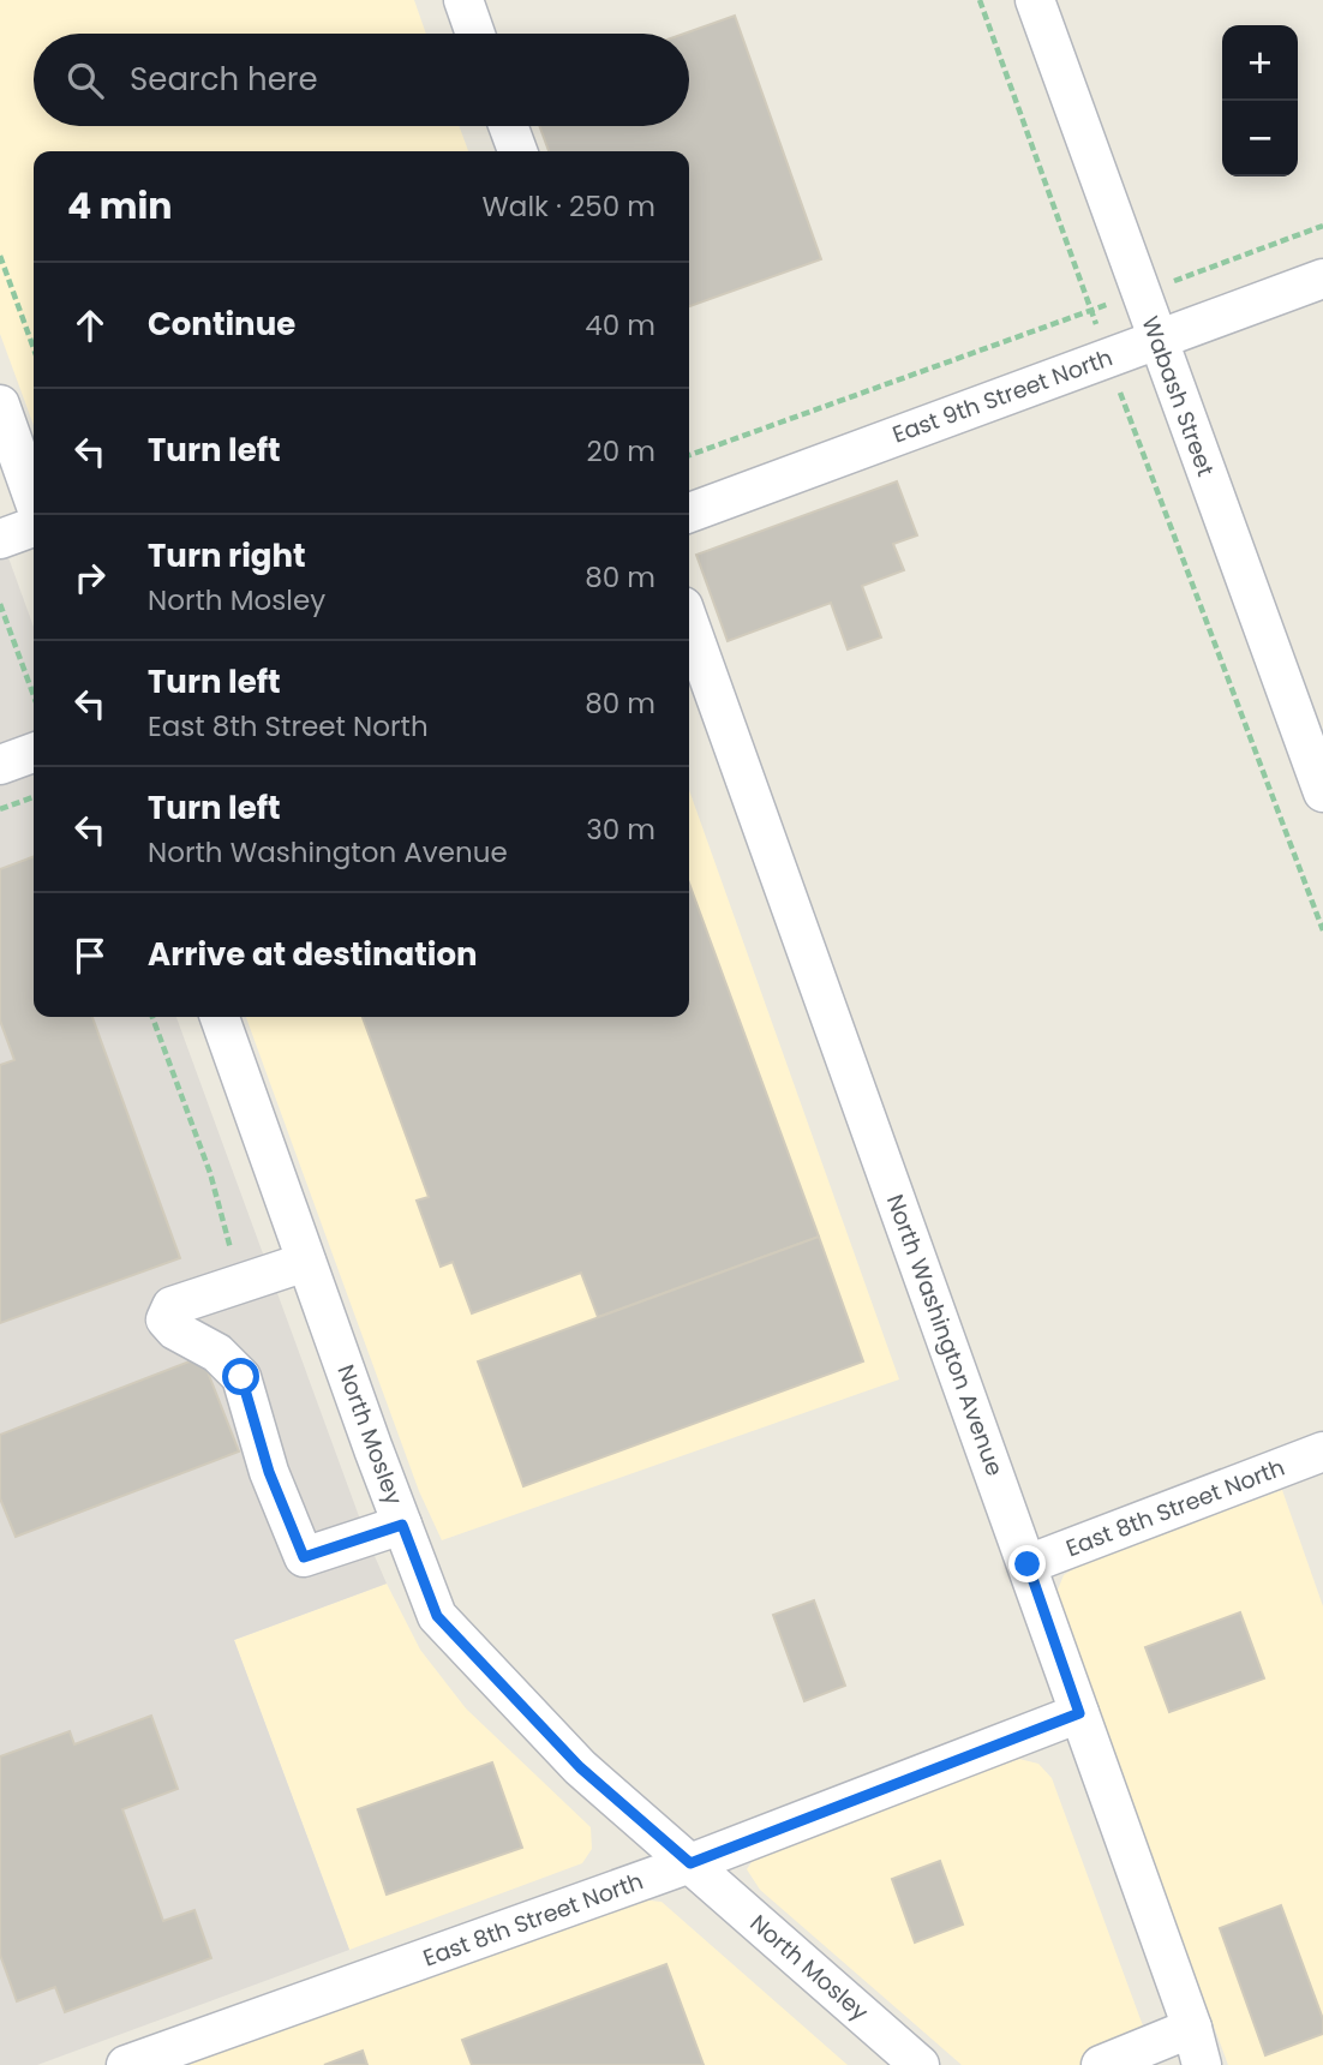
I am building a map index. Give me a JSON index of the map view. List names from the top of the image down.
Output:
{
  "streets": {
    "street": [
      "East 9th Street North",
      "Wabash Street",
      "North Washington Avenue",
      "North Mosley",
      "East 8th Street North"
    ]
  },
  "crossings": [
    ["East 9th Street North", "Wabash Street"],
    ["North Washington Avenue", "East 8th Street North"],
    ["North Mosley", "East 8th Street North"]
  ],
  "page": {
    "map_buttons": ["+", "−"],
    "search": "Search here",
    "heading": ["4 min", "Walk · 250 m"],
    "list": [
      ["Continue", "40 m"],
      ["Turn left", "20 m"],
      ["Turn right", "North Mosley", "80 m"],
      ["Turn left", "East 8th Street North", "80 m"],
      ["Turn left", "North Washington Avenue", "30 m"],
      "Arrive at destination"
    ]
  }
}
